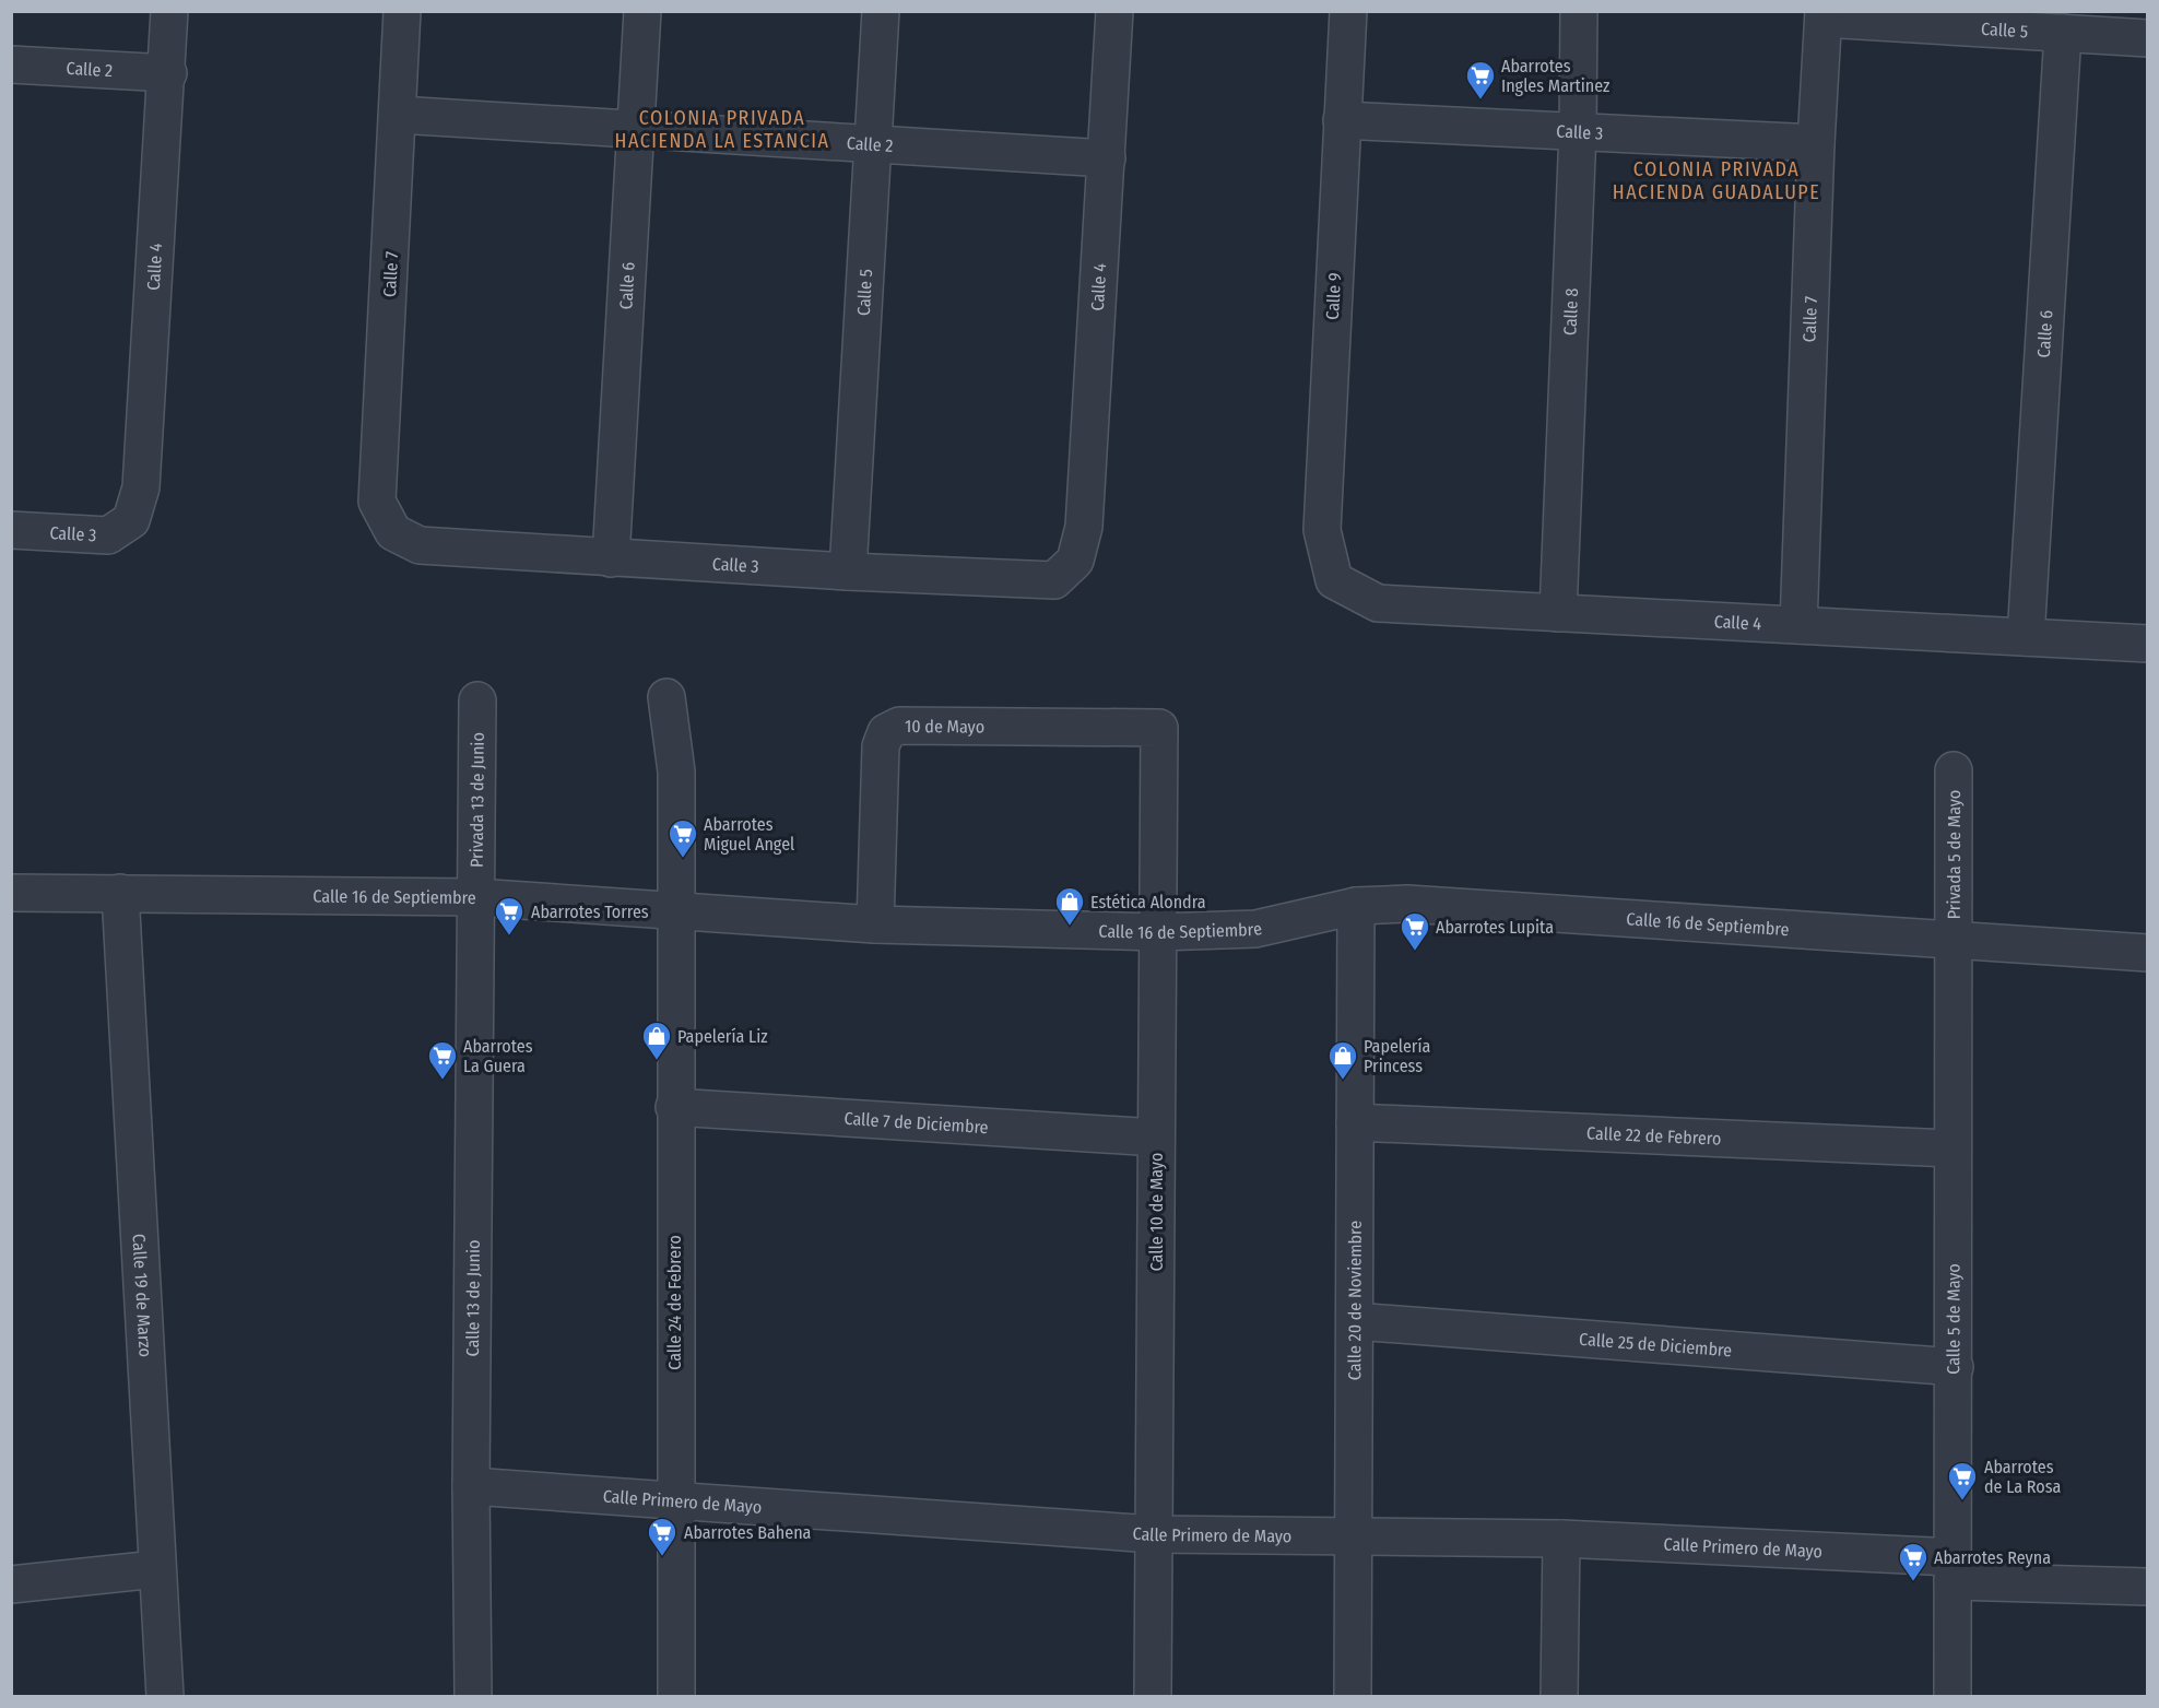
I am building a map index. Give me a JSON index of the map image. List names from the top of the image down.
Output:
{
  "streets": {
    "street": [
      "Calle 5",
      "Calle 2",
      "Calle 3",
      "Calle 4",
      "Calle 7",
      "Calle 6",
      "Calle 9",
      "Calle 8",
      "10 de Mayo",
      "Privada 13 de Junio",
      "Privada 5 de Mayo",
      "Calle 16 de Septiembre",
      "Calle 7 de Diciembre",
      "Calle 22 de Febrero",
      "Calle 10 de Mayo",
      "Calle 19 de Marzo",
      "Calle 13 de Junio",
      "Calle 20 de Noviembre",
      "Calle 24 de Febrero",
      "Calle 5 de Mayo",
      "Calle 25 de Diciembre",
      "Calle Primero de Mayo"
    ]
  },
  "crossings": [
    ["Calle 5", "Calle 2"],
    ["Calle 5", "Calle 3"],
    ["Calle 5", "Calle 7"],
    ["Calle 5", "Calle 6"],
    ["Calle 2", "Calle 4"],
    ["Calle 2", "Calle 7"],
    ["Calle 2", "Calle 6"],
    ["Calle 3", "Calle 4"],
    ["Calle 3", "Calle 7"],
    ["Calle 3", "Calle 6"],
    ["Calle 3", "Calle 9"],
    ["Calle 3", "Calle 8"],
    ["Calle 4", "Calle 7"],
    ["Calle 4", "Calle 6"],
    ["Calle 4", "Calle 9"],
    ["Calle 4", "Calle 8"],
    ["10 de Mayo", "Calle 16 de Septiembre"],
    ["10 de Mayo", "Calle 10 de Mayo"],
    ["Privada 13 de Junio", "Calle 16 de Septiembre"],
    ["Privada 13 de Junio", "Calle 13 de Junio"],
    ["Privada 5 de Mayo", "Calle 16 de Septiembre"],
    ["Privada 5 de Mayo", "Calle 5 de Mayo"],
    ["Calle 16 de Septiembre", "Calle 10 de Mayo"],
    ["Calle 16 de Septiembre", "Calle 19 de Marzo"],
    ["Calle 16 de Septiembre", "Calle 13 de Junio"],
    ["Calle 16 de Septiembre", "Calle 20 de Noviembre"],
    ["Calle 16 de Septiembre", "Calle 24 de Febrero"],
    ["Calle 16 de Septiembre", "Calle 5 de Mayo"],
    ["Calle 7 de Diciembre", "Calle 10 de Mayo"],
    ["Calle 7 de Diciembre", "Calle 24 de Febrero"],
    ["Calle 22 de Febrero", "Calle 20 de Noviembre"],
    ["Calle 22 de Febrero", "Calle 5 de Mayo"],
    ["Calle 10 de Mayo", "Calle Primero de Mayo"],
    ["Calle 13 de Junio", "Calle Primero de Mayo"],
    ["Calle 20 de Noviembre", "Calle 25 de Diciembre"],
    ["Calle 20 de Noviembre", "Calle Primero de Mayo"],
    ["Calle 24 de Febrero", "Calle Primero de Mayo"],
    ["Calle 5 de Mayo", "Calle 25 de Diciembre"],
    ["Calle 5 de Mayo", "Calle Primero de Mayo"]
  ],
  "districts": ["COLONIA PRIVADA HACIENDA LA ESTANCIA", "COLONIA PRIVADA HACIENDA GUADALUPE"],
  "places": {
    "supermarket": [
      "Abarrotes Ingles Martinez",
      "Abarrotes Miguel Angel",
      "Abarrotes Torres",
      "Abarrotes Lupita",
      "Abarrotes La Guera",
      "Abarrotes de La Rosa",
      "Abarrotes Bahena",
      "Abarrotes Reyna"
    ],
    "shop": ["Estética Alondra", "Papelería Liz", "Papelería Princess"]
  }
}
